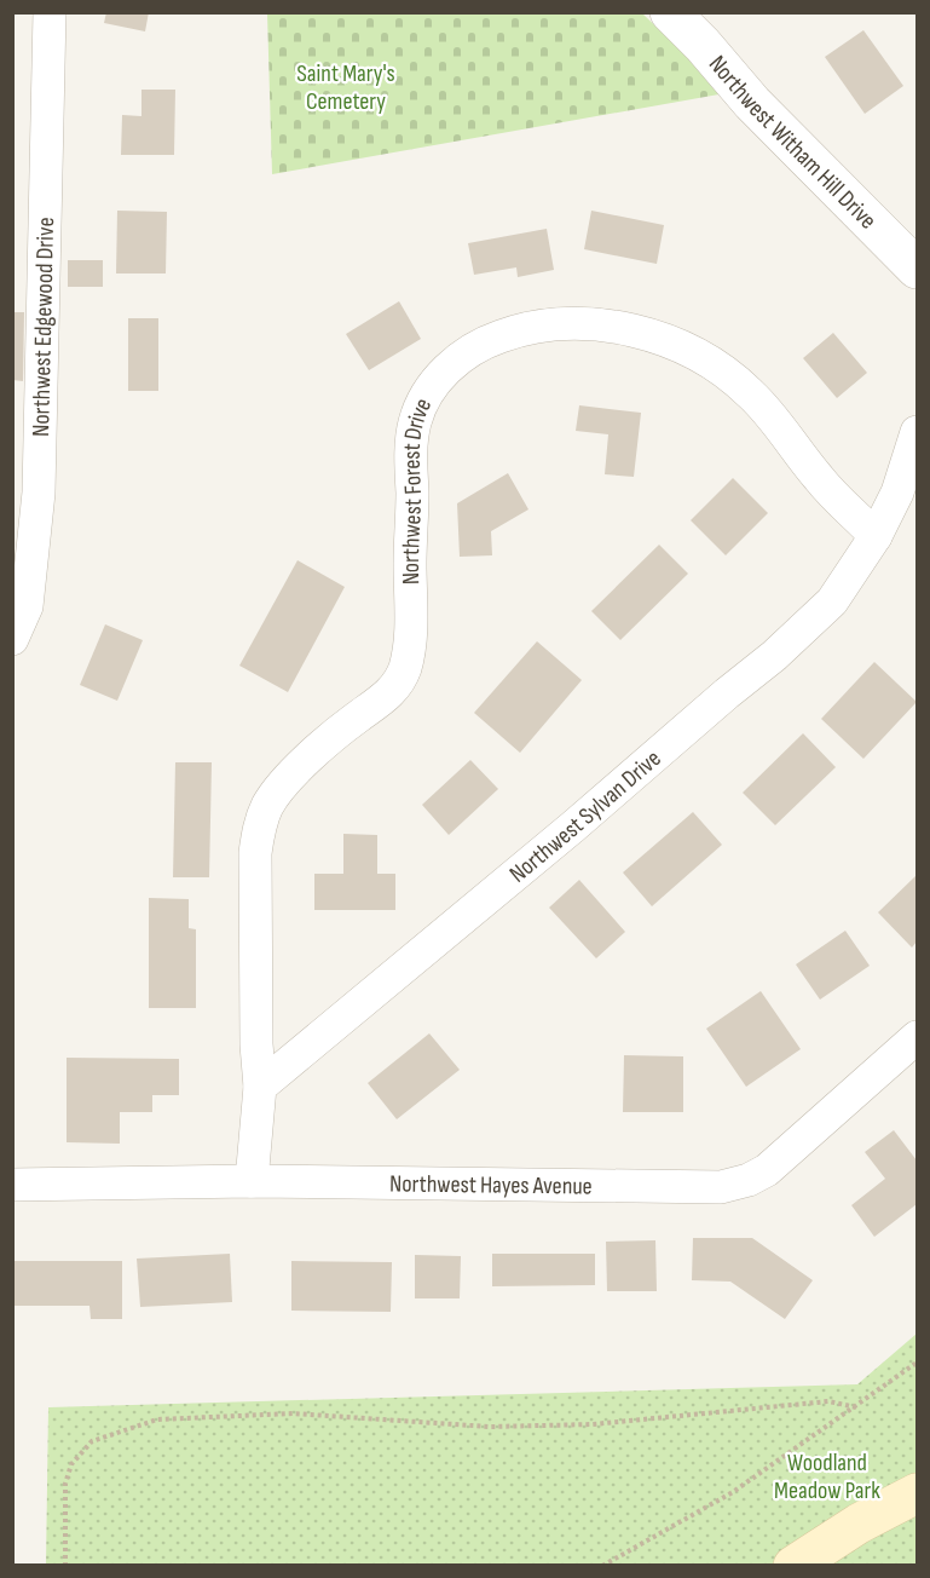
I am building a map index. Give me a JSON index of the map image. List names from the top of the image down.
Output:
{
  "streets": {
    "street": [
      "Northwest Witham Hill Drive",
      "Northwest Edgewood Drive",
      "Northwest Forest Drive",
      "Northwest Sylvan Drive",
      "Northwest Hayes Avenue"
    ]
  },
  "crossings": [
    ["Northwest Forest Drive", "Northwest Sylvan Drive"]
  ],
  "parks": ["Saint Mary's Cemetery", "Woodland Meadow Park"]
}
